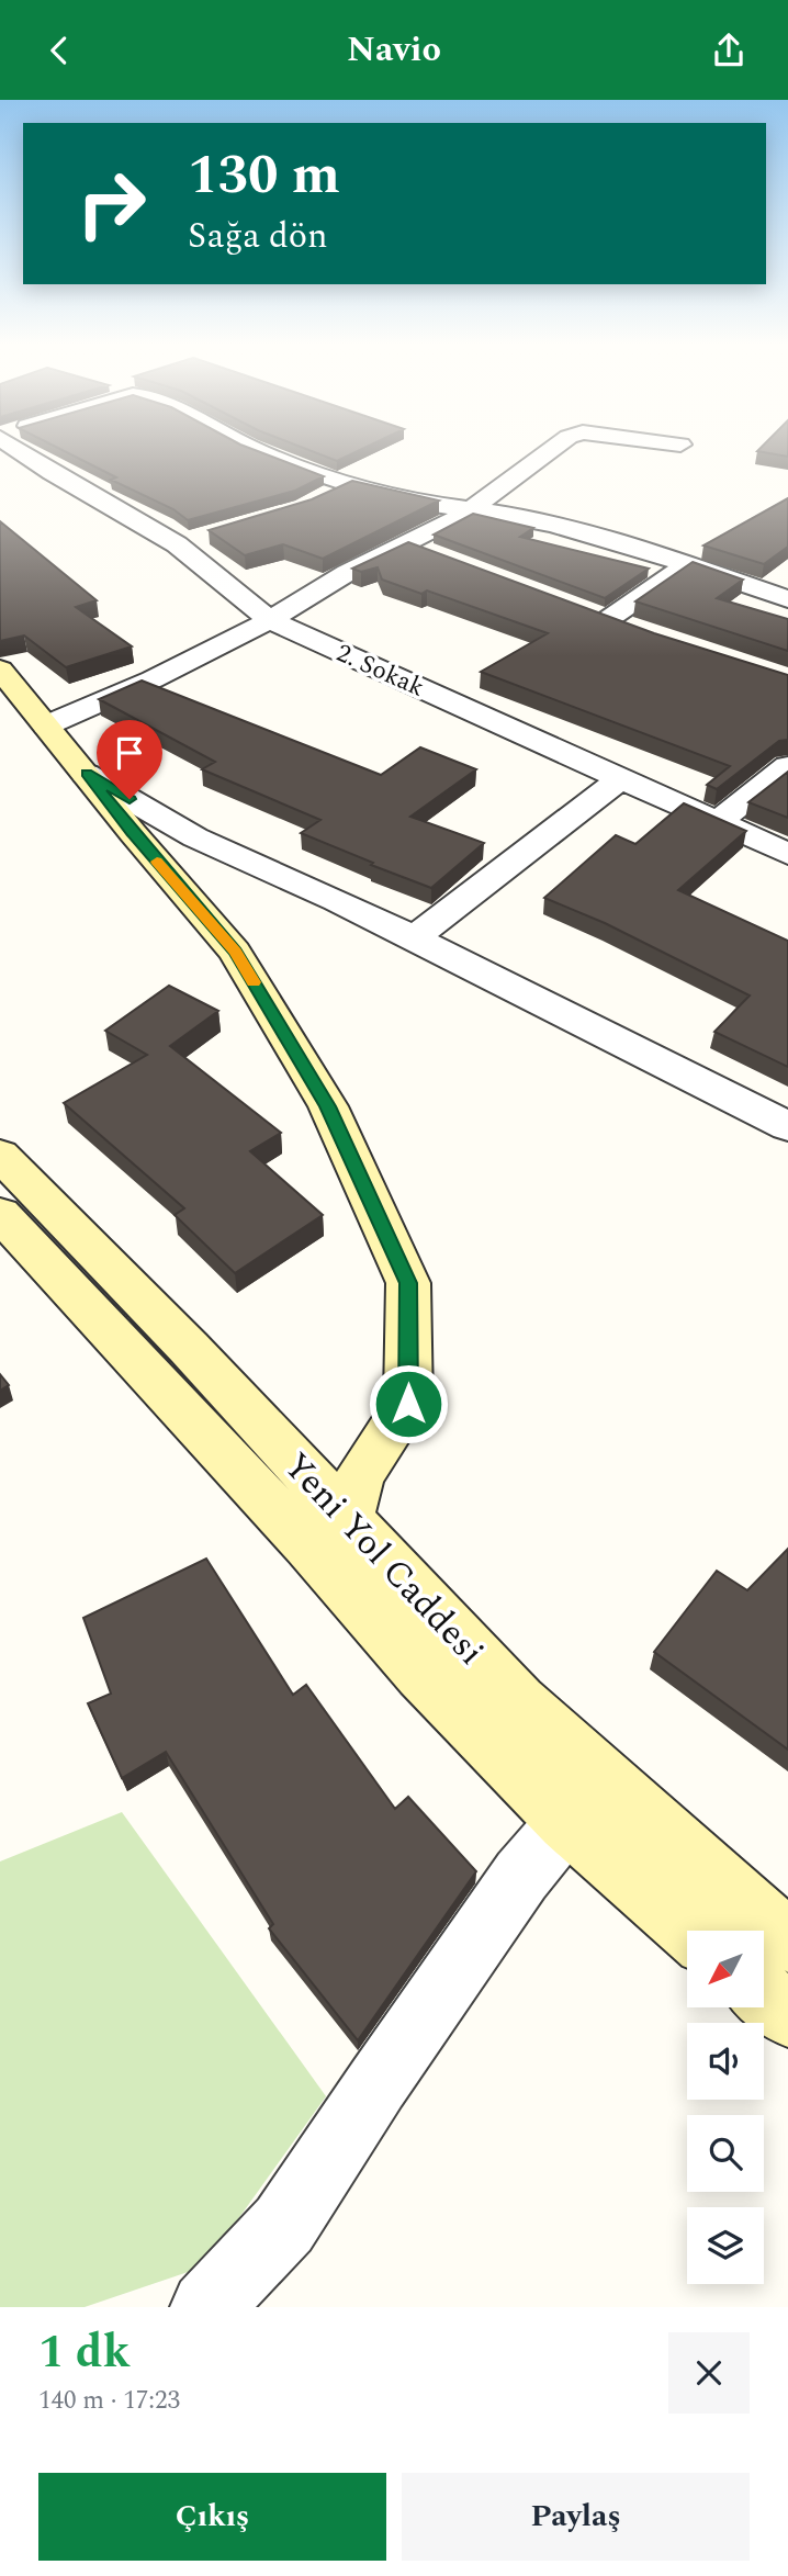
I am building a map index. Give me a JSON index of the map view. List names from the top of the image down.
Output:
{
  "streets": {
    "main road": ["Yeni Yol Caddesi"],
    "street": ["2. Sokak"]
  },
  "north": "bottom left",
  "page": {
    "header": "Navio",
    "turn": ["130 m", "Sağa dön"],
    "heading": ["1 dk", "140 m · 17:23"],
    "buttons": ["Çıkış", "Paylaş"]
  }
}
